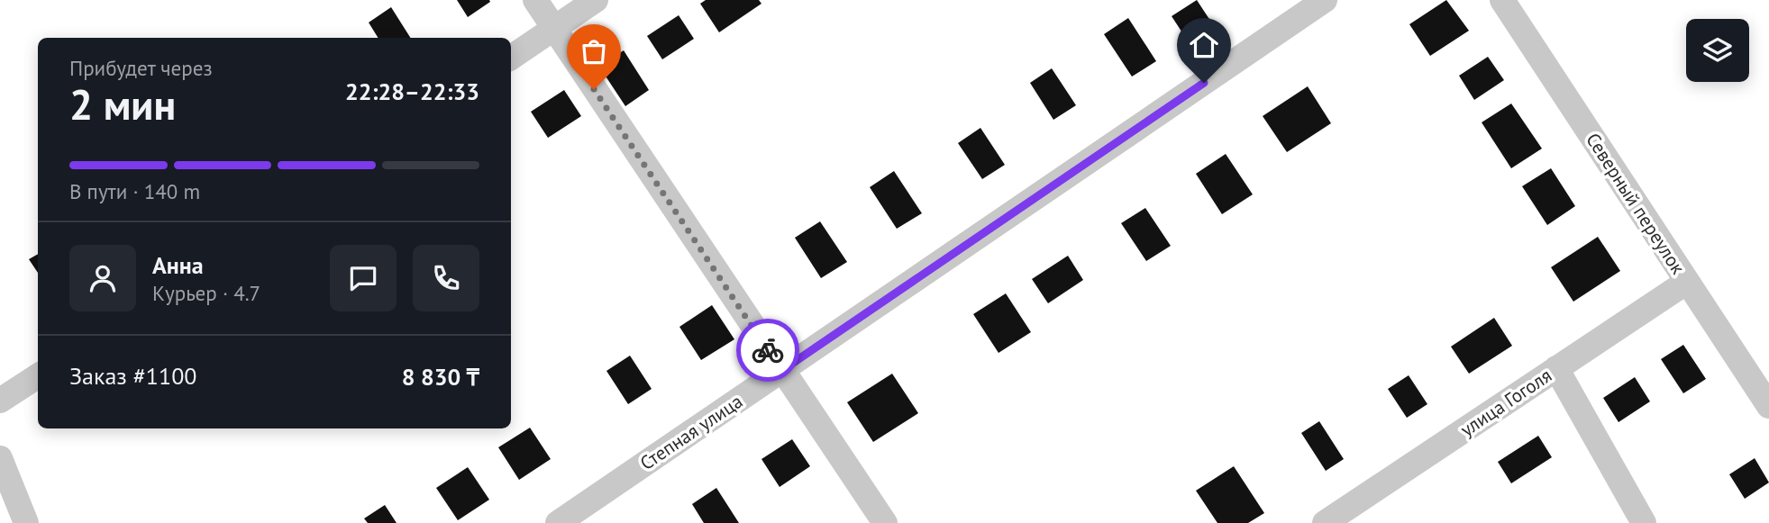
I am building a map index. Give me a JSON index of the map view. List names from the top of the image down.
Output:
{
  "streets": {
    "street": ["Северный переулок", "улица Гоголя", "Степная улица"]
  },
  "crossings": [
    ["Северный переулок", "улица Гоголя"]
  ],
  "page": {
    "heading": ["2 мин", "Прибудет через", "22:28–22:33"],
    "panel": [
      "Анна",
      "Курьер · 4.7",
      "Заказ #1100",
      "8 830 ₸"
    ],
    "bar": "В пути · 140 m"
  }
}
